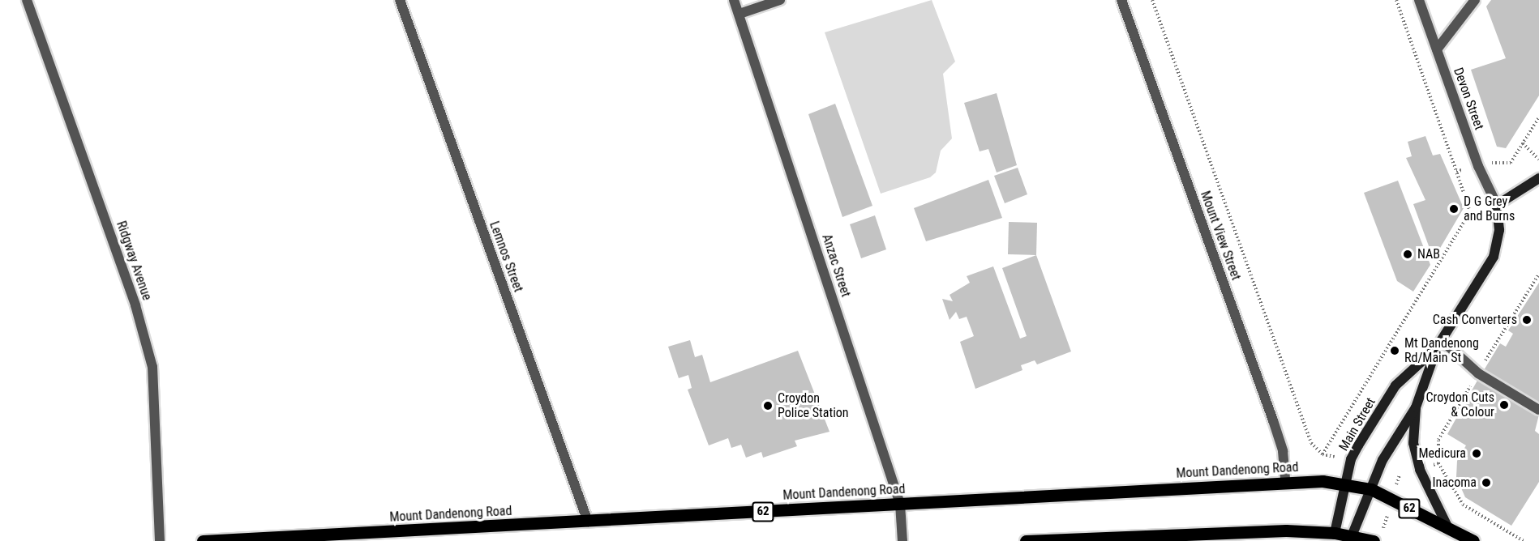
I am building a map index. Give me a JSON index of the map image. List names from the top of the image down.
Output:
{
  "streets": {
    "main road": ["Mount Dandenong Road", "62"],
    "street": [
      "Devon Street",
      "Mount View Street",
      "Lemnos Street",
      "Ridgway Avenue",
      "Anzac Street",
      "Main Street"
    ]
  },
  "crossings": [
    ["Devon Street", "Main Street"],
    ["Mount View Street", "Mount Dandenong Road"],
    ["Lemnos Street", "Mount Dandenong Road"],
    ["Anzac Street", "Mount Dandenong Road"],
    ["Main Street", "Mount Dandenong Road"]
  ],
  "places": [
    "D G Grey and Burns",
    "NAB",
    "Cash Converters",
    "Mt Dandenong Rd/Main St",
    "Croydon Cuts & Colour",
    "Croydon Police Station",
    "Medicura",
    "Inacoma"
  ]
}
